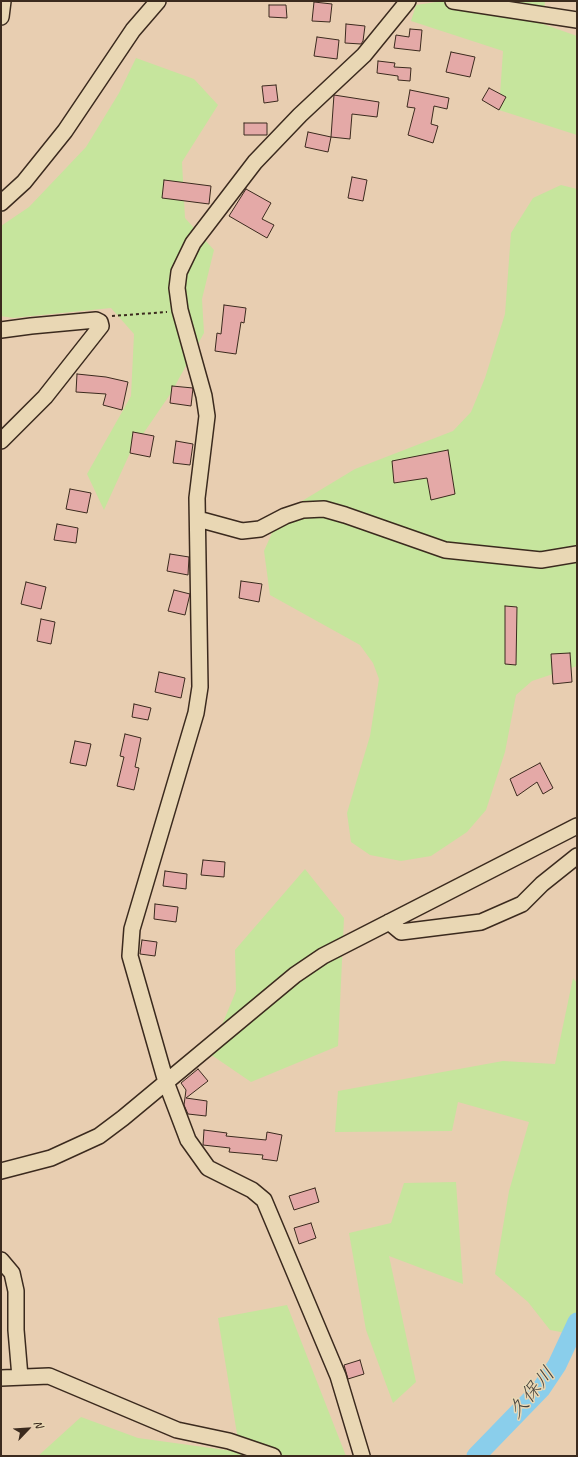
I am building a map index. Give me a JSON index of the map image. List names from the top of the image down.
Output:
{
  "water": ["久保川"],
  "north": "top right"
}
